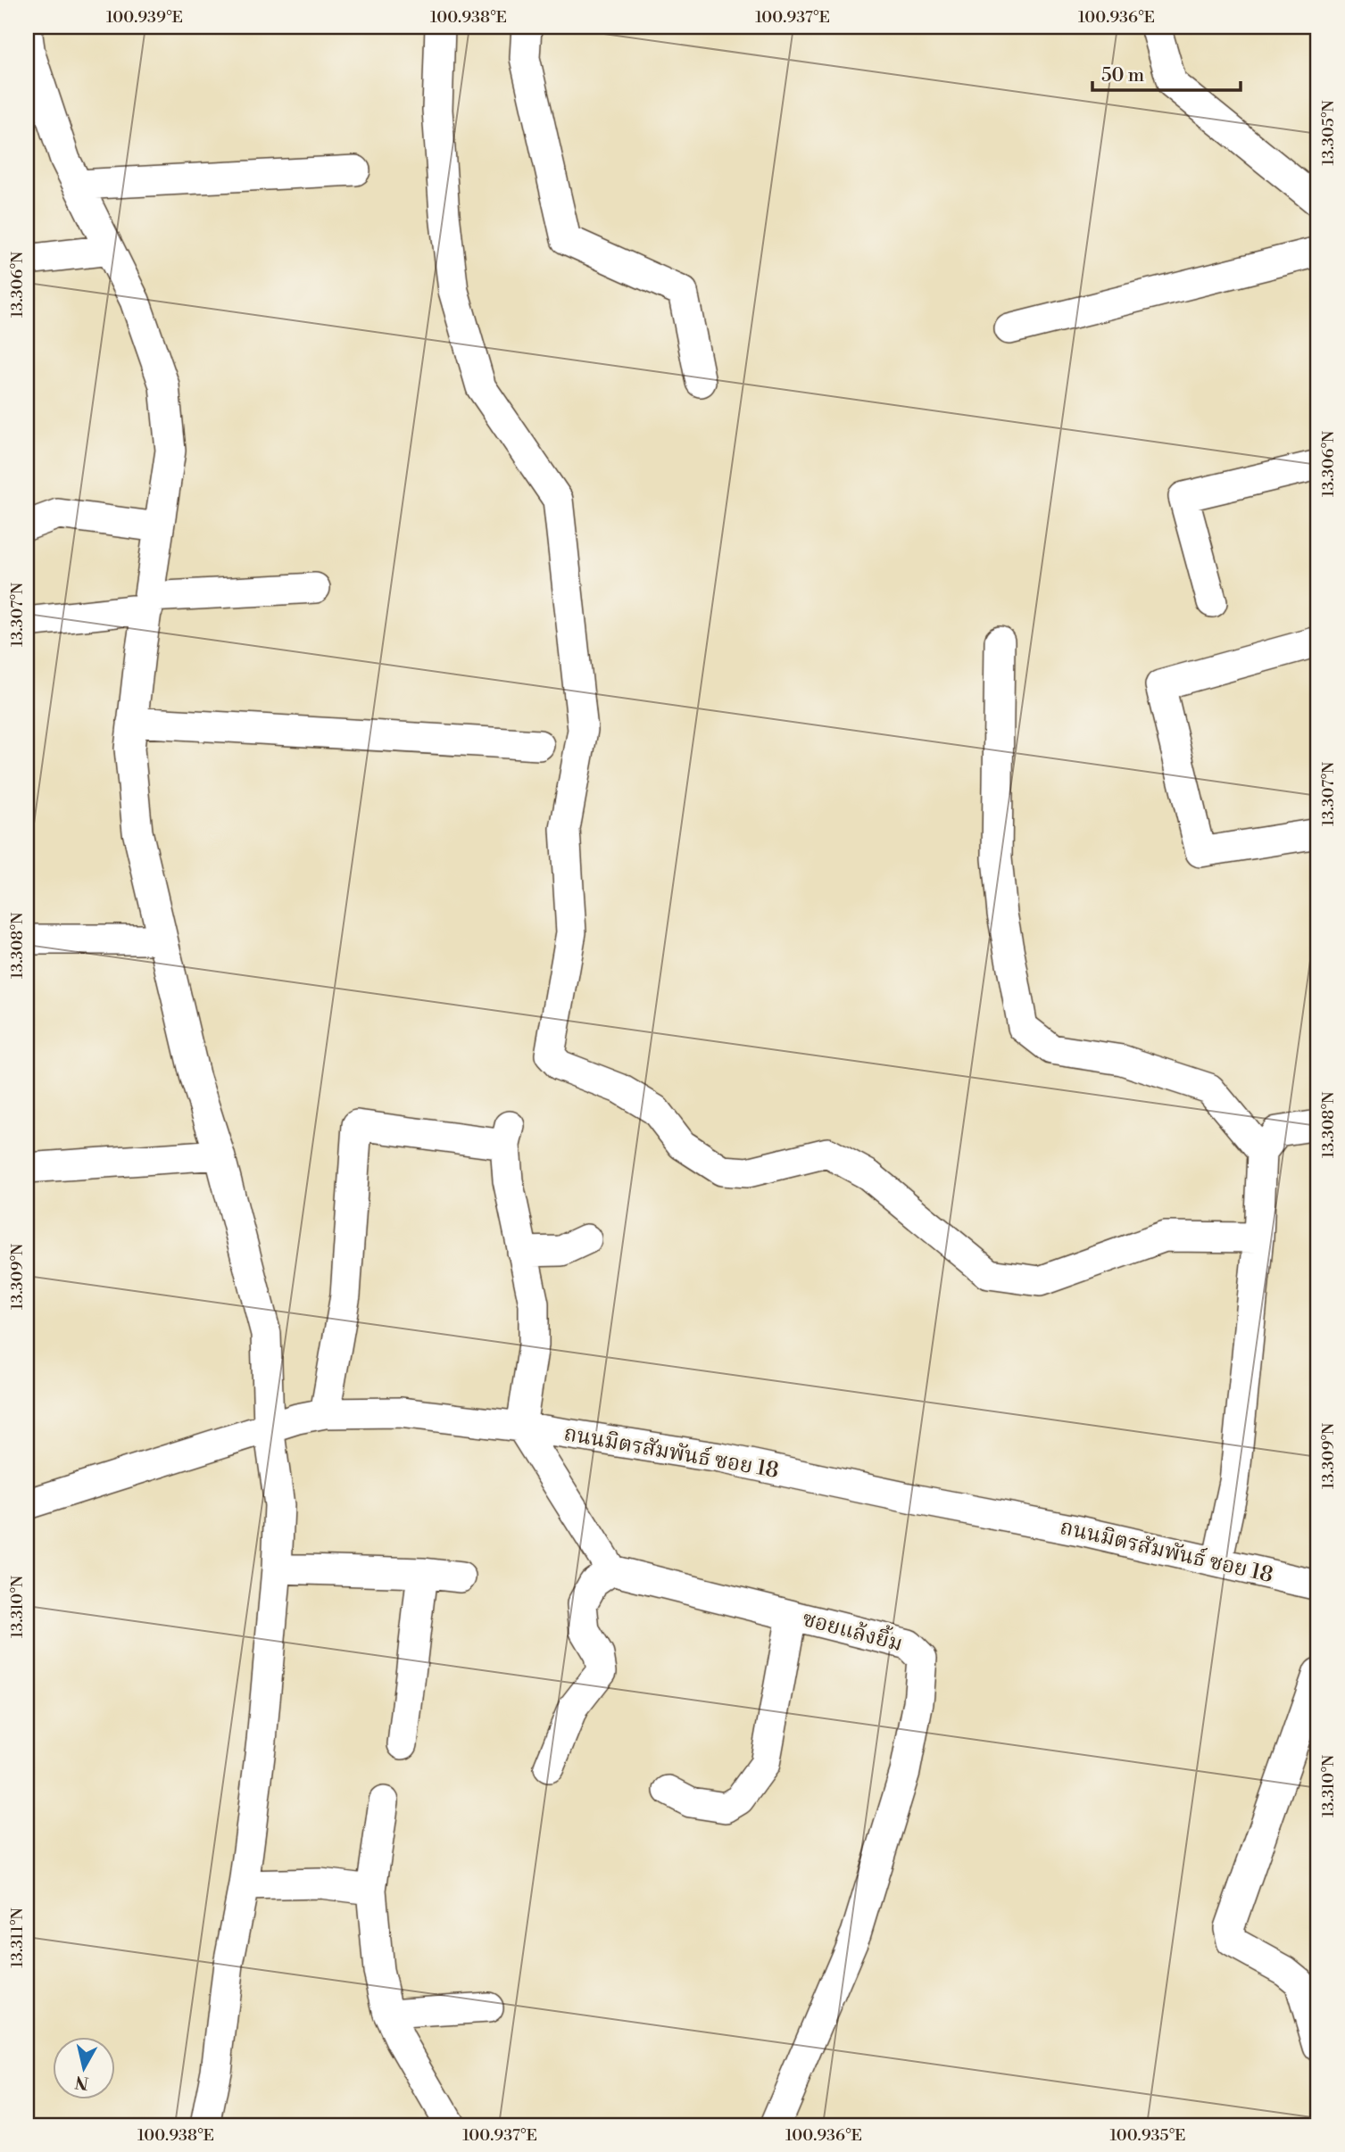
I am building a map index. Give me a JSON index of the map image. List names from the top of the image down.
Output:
{
  "streets": {
    "street": ["ถนนมิตรสัมพันธ์ ซอย 18", "ซอยแล้งยิ้ม"]
  },
  "scale_bar": "50 m",
  "north": "bottom",
  "coordinates": [
    "100.939°E",
    "100.938°E",
    "100.937°E",
    "100.936°E",
    "13.305°N",
    "13.306°N",
    "13.307°N",
    "13.308°N",
    "13.309°N",
    "13.310°N",
    "13.311°N",
    "100.935°E"
  ]
}
